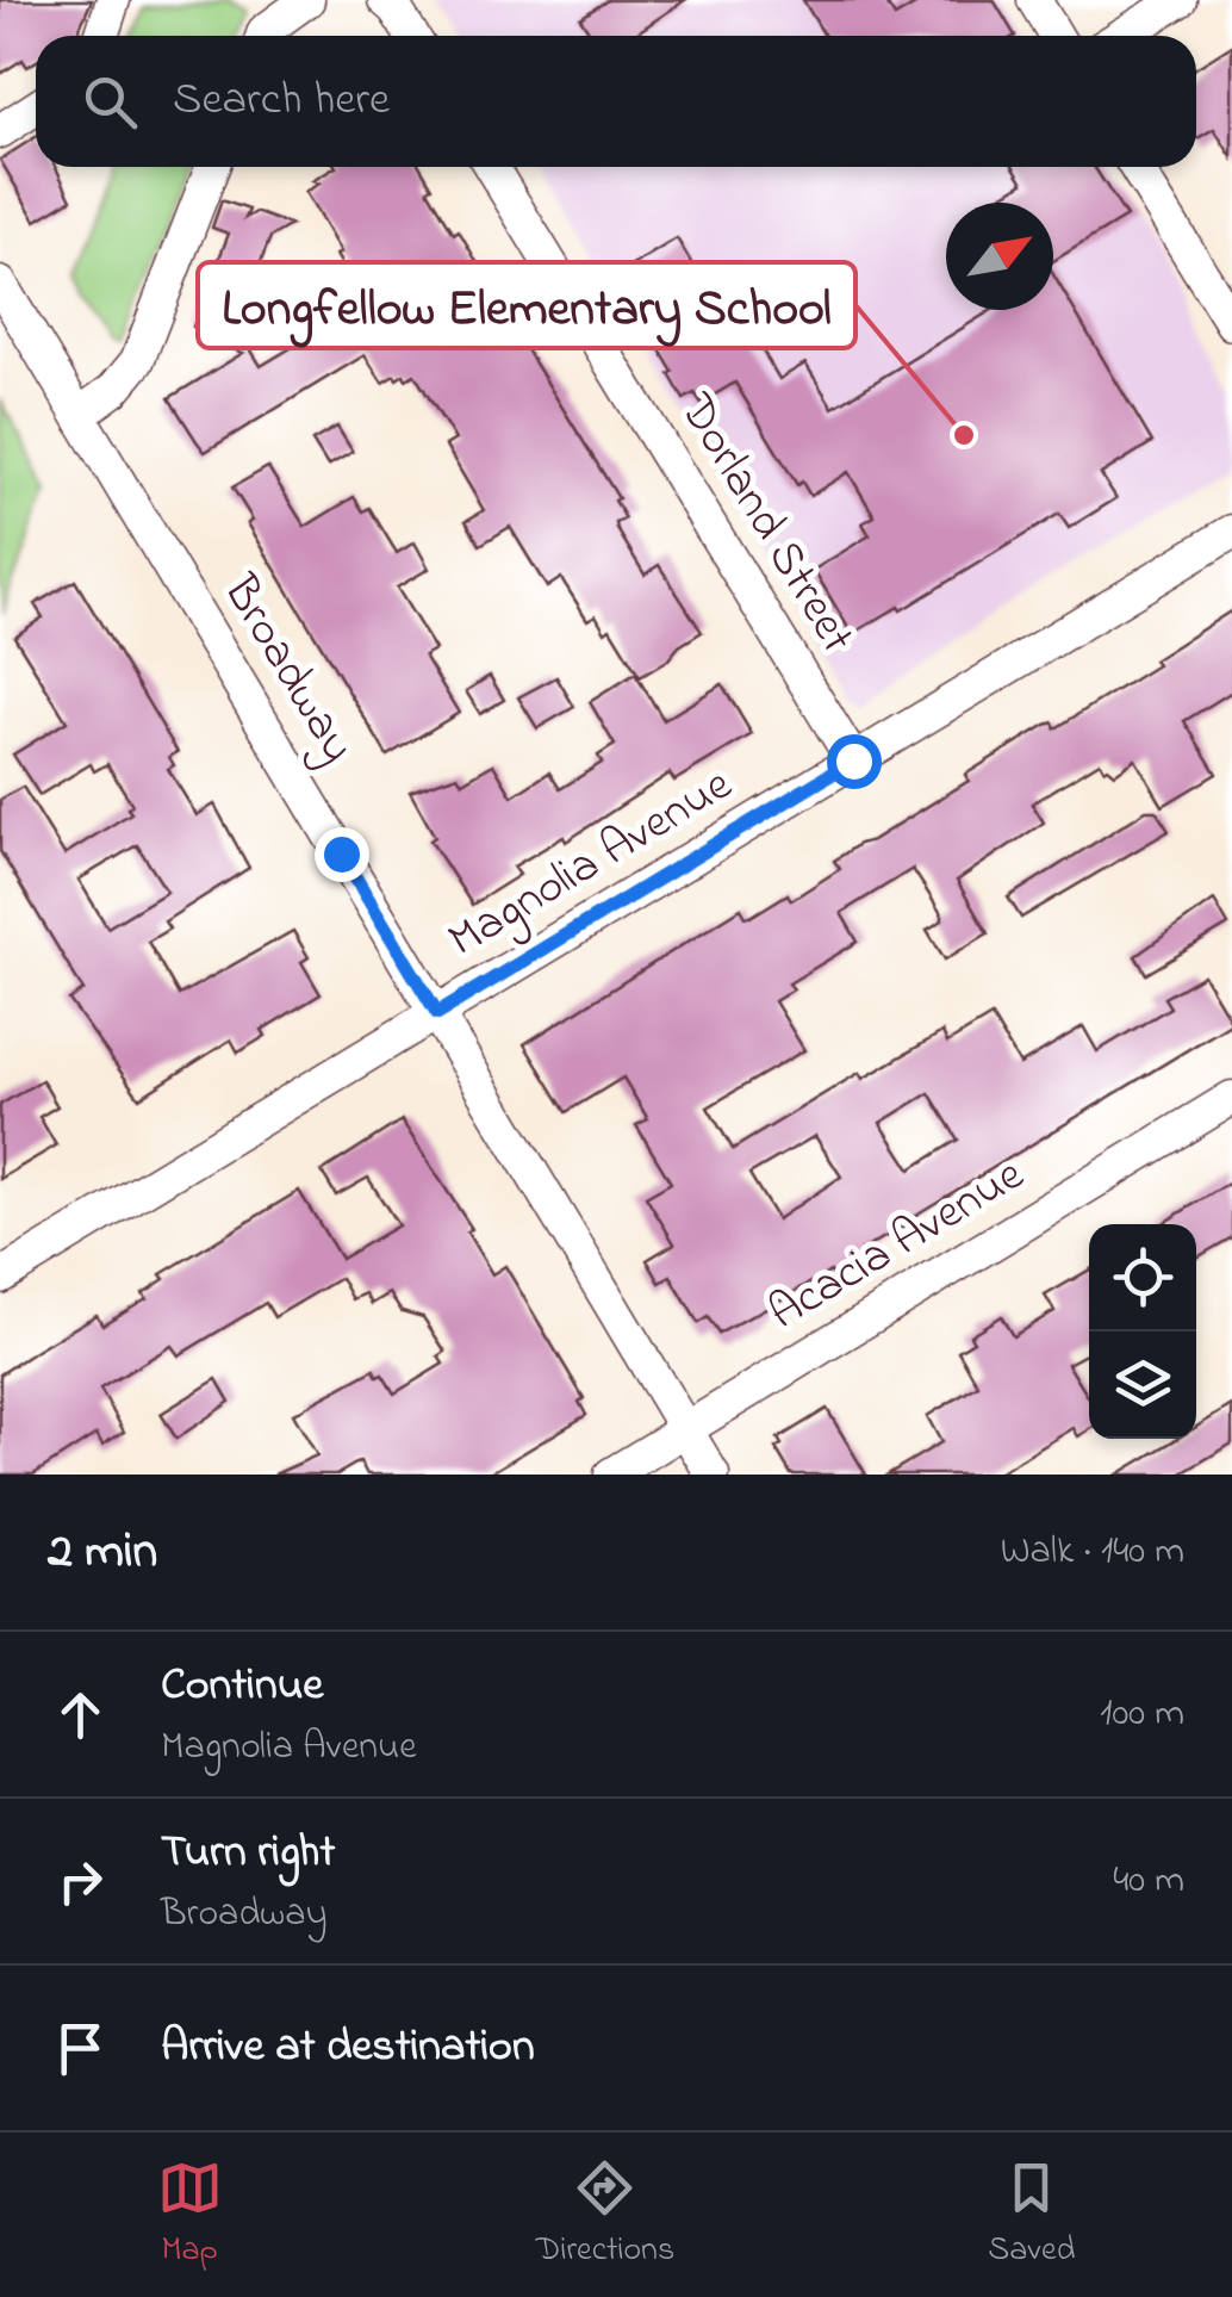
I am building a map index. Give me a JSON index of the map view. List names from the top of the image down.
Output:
{
  "streets": {
    "street": [
      "Dorland Street",
      "Broadway",
      "Magnolia Avenue",
      "Acacia Avenue"
    ]
  },
  "crossings": [
    ["Dorland Street", "Magnolia Avenue"],
    ["Broadway", "Magnolia Avenue"],
    ["Broadway", "Acacia Avenue"]
  ],
  "places": ["Longfellow Elementary School"],
  "north": "top right",
  "page": {
    "search": "Search here",
    "heading": ["2 min", "Walk · 140 m"],
    "list": [
      ["Continue", "Magnolia Avenue", "100 m"],
      ["Turn right", "Broadway", "40 m"],
      "Arrive at destination"
    ],
    "nav": ["Map", "Directions", "Saved"]
  }
}
